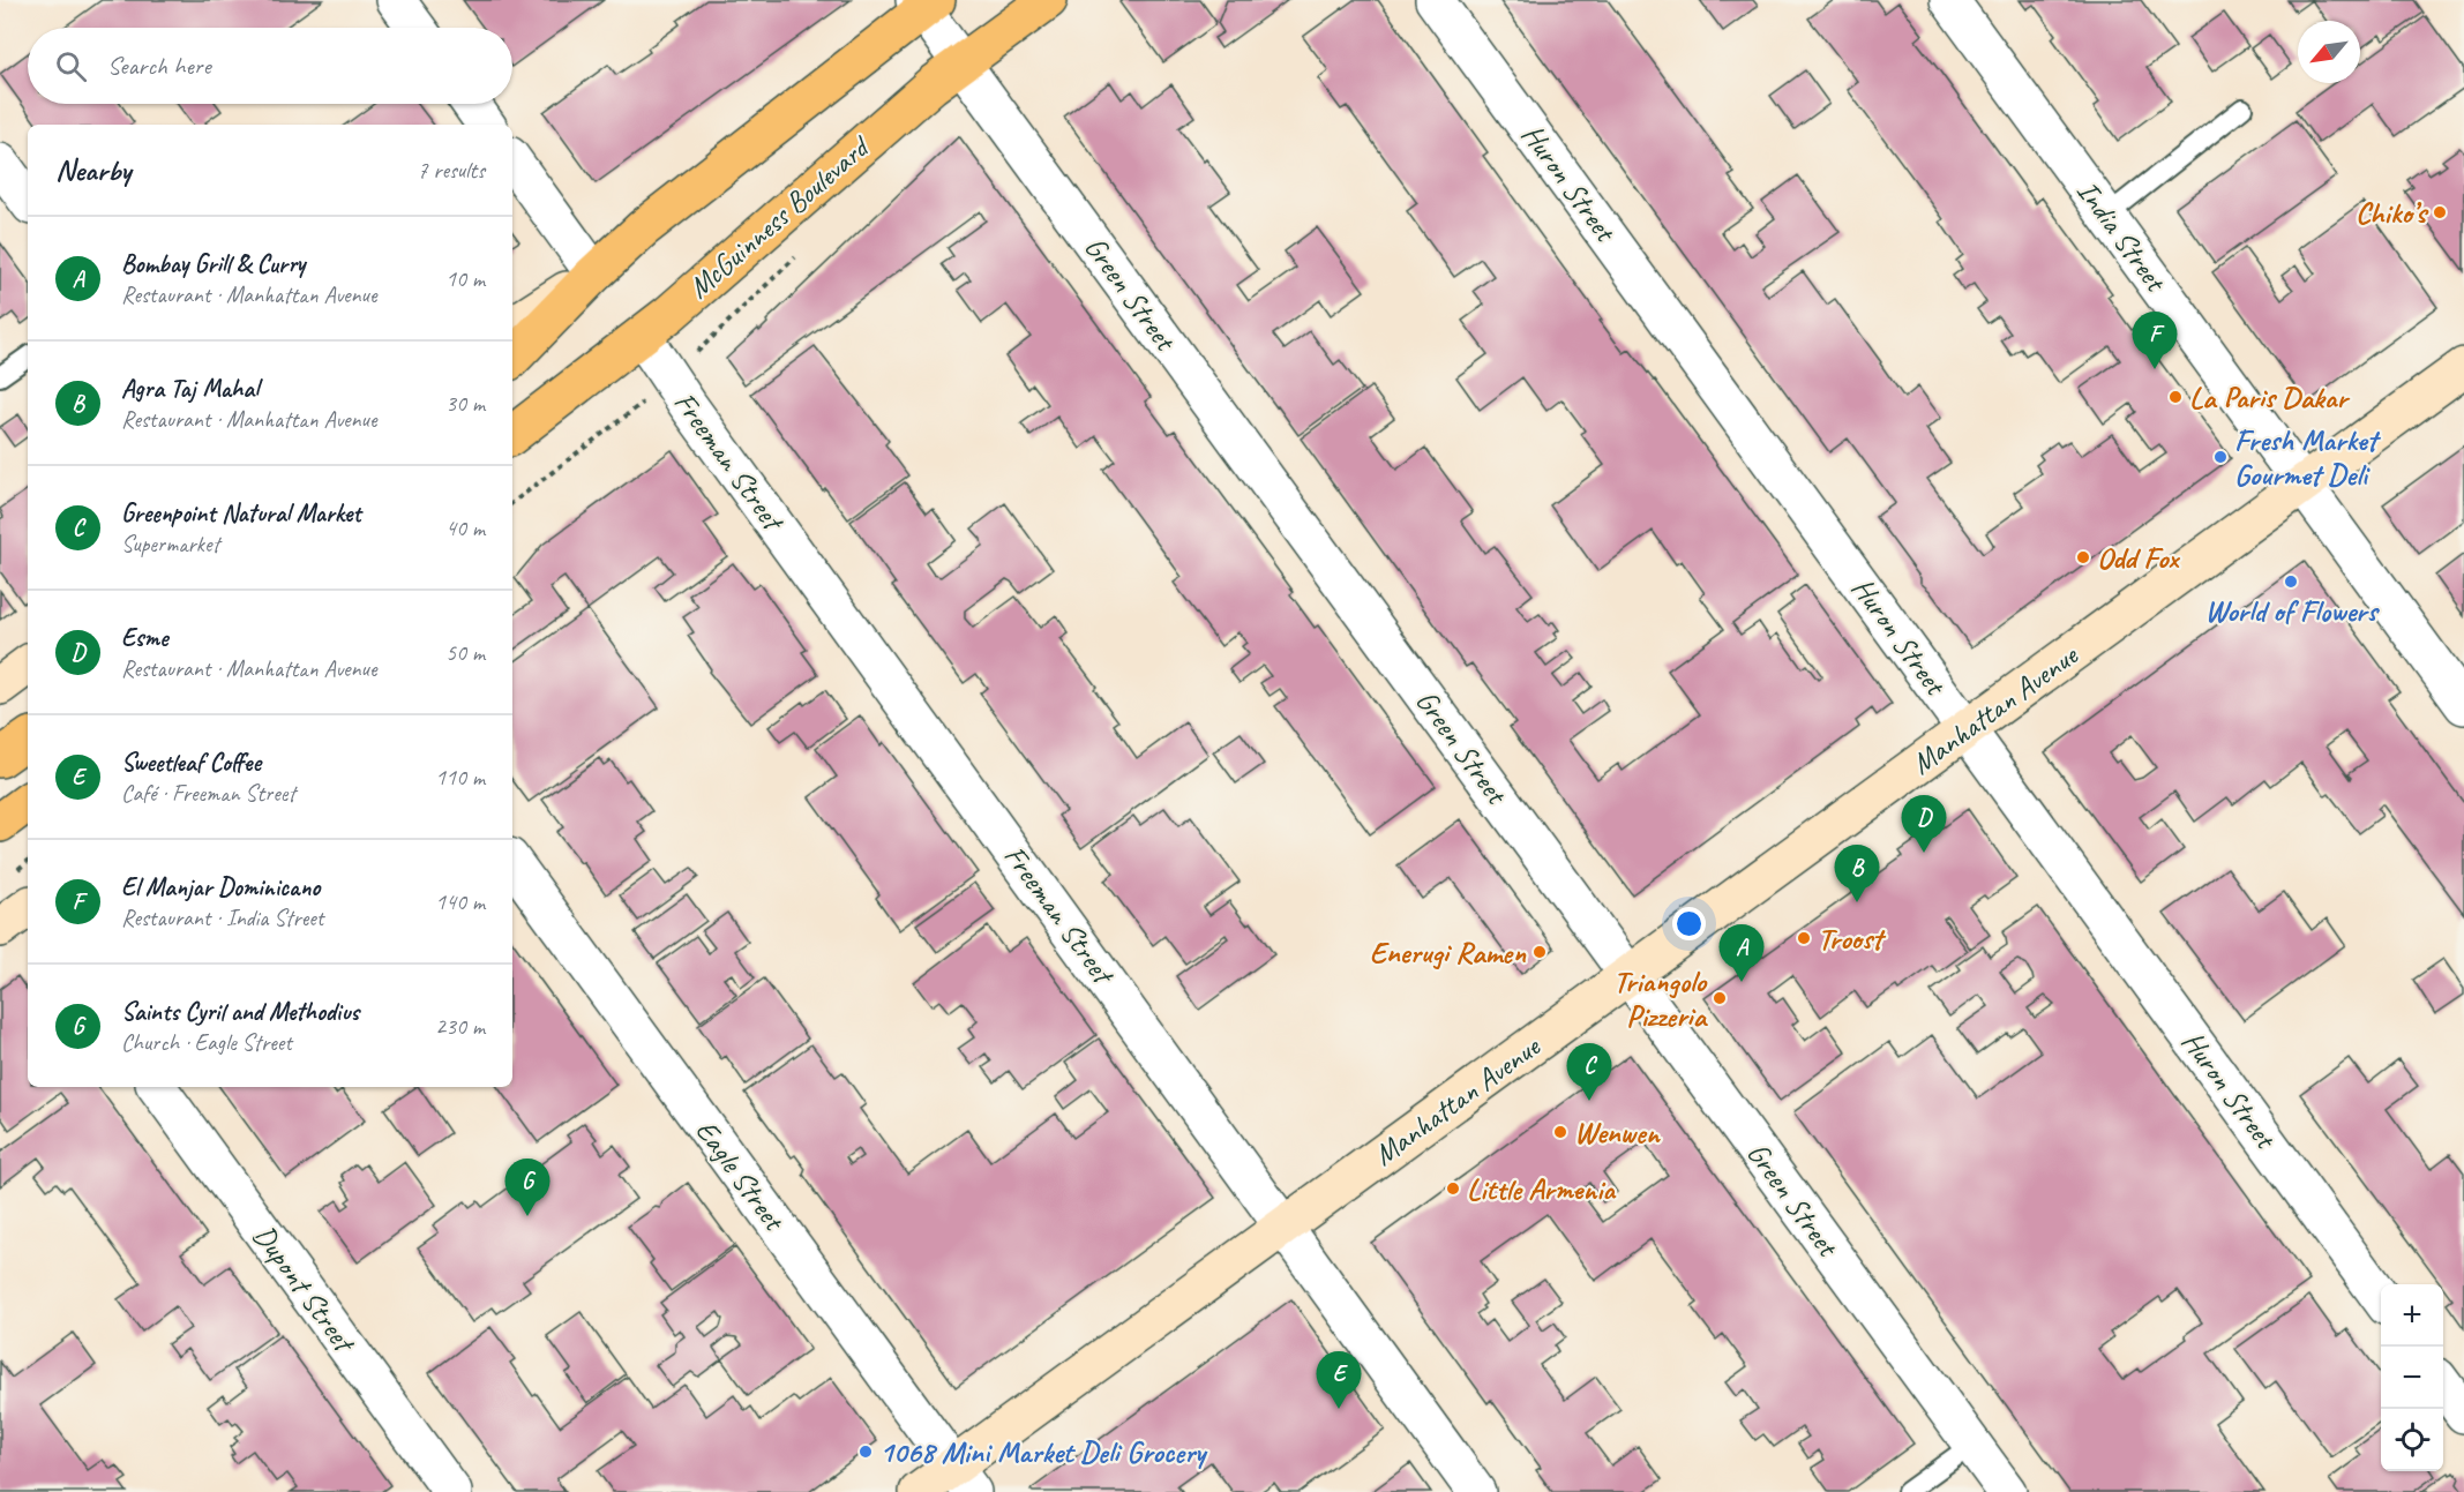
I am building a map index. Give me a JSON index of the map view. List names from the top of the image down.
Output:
{
  "streets": {
    "main road": ["McGuinness Boulevard"],
    "street": [
      "Huron Street",
      "India Street",
      "Green Street",
      "Freeman Street",
      "Manhattan Avenue",
      "Eagle Street",
      "Dupont Street"
    ]
  },
  "crossings": [
    ["Huron Street", "Manhattan Avenue"],
    ["McGuinness Boulevard", "Green Street"],
    ["McGuinness Boulevard", "Freeman Street"],
    ["India Street", "Manhattan Avenue"],
    ["Green Street", "Manhattan Avenue"],
    ["Freeman Street", "Manhattan Avenue"],
    ["Manhattan Avenue", "Eagle Street"]
  ],
  "places": [
    "Chiko’s",
    "La Paris Dakar",
    "Fresh Market Gourmet Deli",
    "Odd Fox",
    "World of Flowers",
    "Troost",
    "Enerugi Ramen",
    "Triangolo Pizzeria",
    "Wenwen",
    "Little Armenia",
    "1068 Mini Market Deli Grocery"
  ],
  "north": "bottom left",
  "page": {
    "search": "Search here",
    "heading": ["Nearby", "7 results"],
    "list": [
      {
        "mark": "A",
        "name": "Bombay Grill & Curry",
        "note": "Restaurant · Manhattan Avenue",
        "value": "10 m"
      },
      {
        "mark": "B",
        "name": "Agra Taj Mahal",
        "note": "Restaurant · Manhattan Avenue",
        "value": "30 m"
      },
      {
        "mark": "C",
        "name": "Greenpoint Natural Market",
        "note": "Supermarket",
        "value": "40 m"
      },
      {
        "mark": "D",
        "name": "Esme",
        "note": "Restaurant · Manhattan Avenue",
        "value": "50 m"
      },
      {
        "mark": "E",
        "name": "Sweetleaf Coffee",
        "note": "Café · Freeman Street",
        "value": "110 m"
      },
      {
        "mark": "F",
        "name": "El Manjar Dominicano",
        "note": "Restaurant · India Street",
        "value": "140 m"
      },
      {
        "mark": "G",
        "name": "Saints Cyril and Methodius",
        "note": "Church · Eagle Street",
        "value": "230 m"
      }
    ],
    "pins": [
      "F",
      "D",
      "B",
      "A",
      "C",
      "G",
      "E"
    ],
    "map_buttons": ["+", "−"]
  }
}
